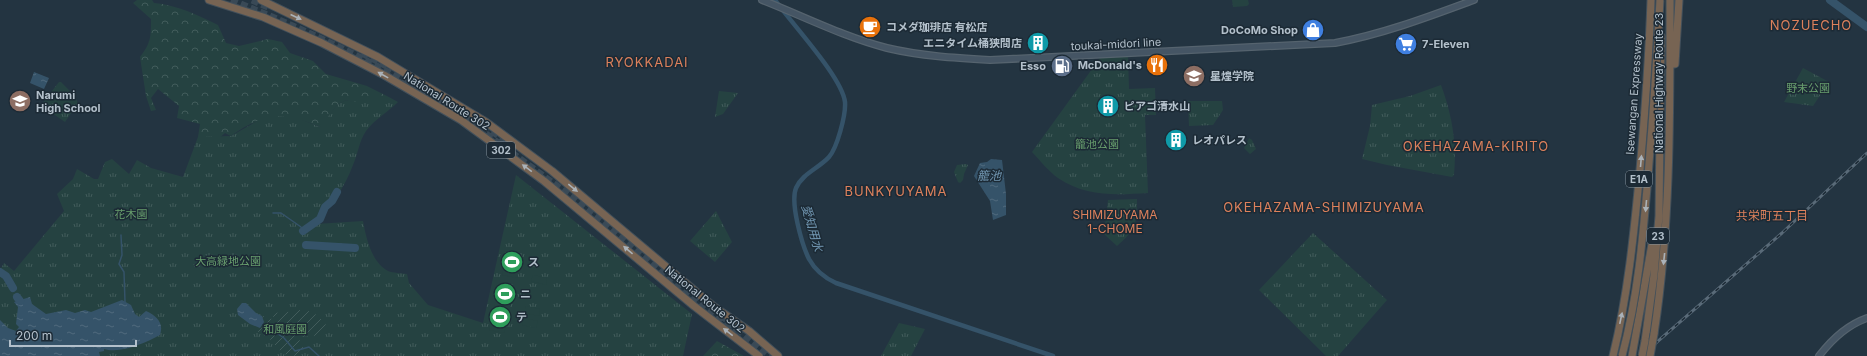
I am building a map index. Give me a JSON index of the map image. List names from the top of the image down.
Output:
{
  "streets": {
    "highway": [
      "National Highway Route 23",
      "Isewangan Expressway",
      "National Route 302",
      "302",
      "E1A",
      "23"
    ],
    "main road": ["toukai-midori line"]
  },
  "crossings": [
    ["National Highway Route 23", "Isewangan Expressway"]
  ],
  "districts": [
    "NOZUECHO",
    "RYOKKADAI",
    "OKEHAZAMA-KIRITO",
    "BUNKYUYAMA",
    "OKEHAZAMA-SHIMIZUYAMA",
    "SHIMIZUYAMA 1-CHOME",
    "共栄町五丁目"
  ],
  "water": ["籠池", "愛知用水"],
  "parks": [
    "野末公園",
    "籠池公園",
    "花木園",
    "大高緑地公園",
    "和風庭園"
  ],
  "places": {
    "cafe": ["コメダ珈琲店 有松店"],
    "shop": ["DoCoMo Shop"],
    "building": ["エニタイム桶狭間店", "ピアゴ清水山", "レオパレス"],
    "supermarket": ["7-Eleven"],
    "restaurant": ["McDonald's"],
    "fuel station": ["Esso"],
    "school or university": ["星煌学院", "Narumi High School"],
    "sports": ["ス", "ニ", "テ"]
  },
  "scale_bar": "200 m"
}
